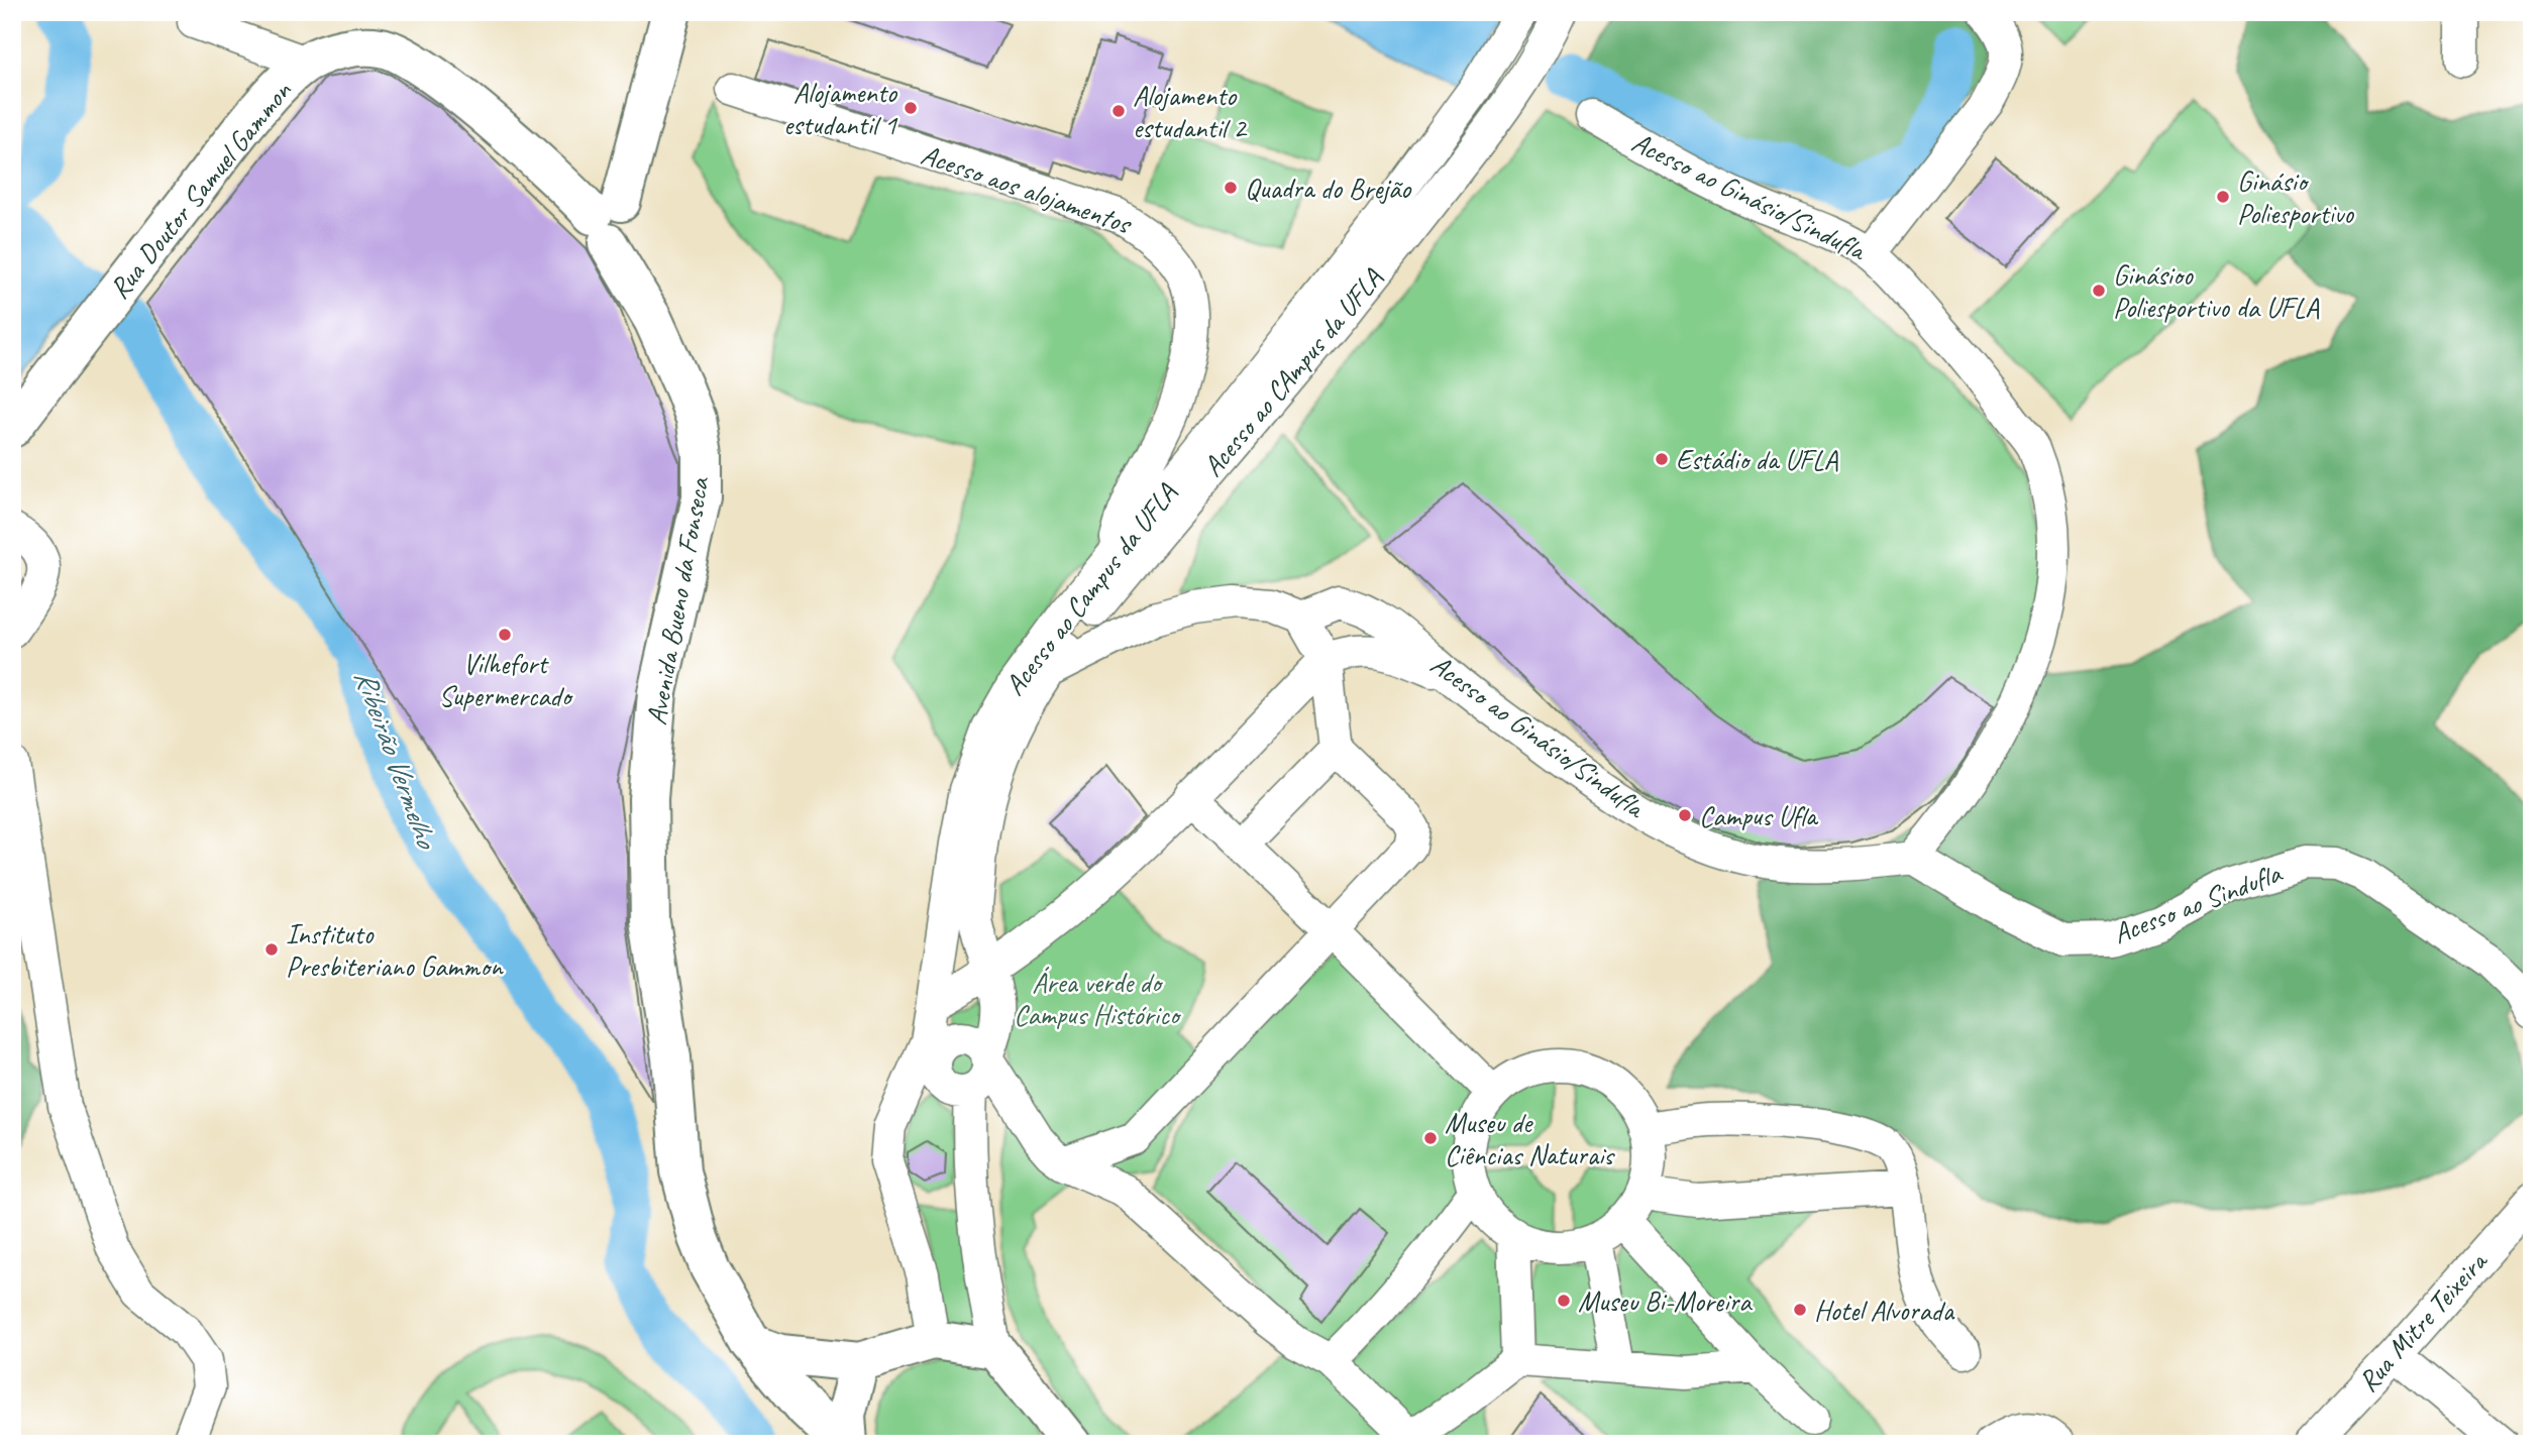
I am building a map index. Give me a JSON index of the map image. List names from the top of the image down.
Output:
{
  "streets": {
    "main road": ["Rua Doutor Samuel Gammon", "Avenida Bueno da Fonseca"],
    "street": [
      "Acesso aos alojamentos",
      "Acesso ao Ginásio/Sindufla",
      "Acesso ao CAmpus da UFLA",
      "Acesso ao Campus da UFLA",
      "Acesso ao Sindufla",
      "Rua Mitre Teixeira"
    ]
  },
  "crossings": [
    ["Acesso aos alojamentos", "Acesso ao Campus da UFLA"],
    ["Rua Doutor Samuel Gammon", "Avenida Bueno da Fonseca"],
    ["Acesso ao Ginásio/Sindufla", "Acesso ao Sindufla"],
    ["Acesso ao CAmpus da UFLA", "Acesso ao Campus da UFLA"]
  ],
  "water": ["Ribeirão Vermelho"],
  "parks": ["Área verde do Campus Histórico"],
  "places": [
    "Alojamento estudantil 1",
    "Alojamento estudantil 2",
    "Quadra do Brejão",
    "Ginásio Poliesportivo",
    "Ginásioo Poliesportivo da UFLA",
    "Estádio da UFLA",
    "Vilhefort Supermercado",
    "Campus Ufla",
    "Instituto Presbiteriano Gammon",
    "Museu de Ciências Naturais",
    "Museu Bi-Moreira",
    "Hotel Alvorada"
  ]
}
